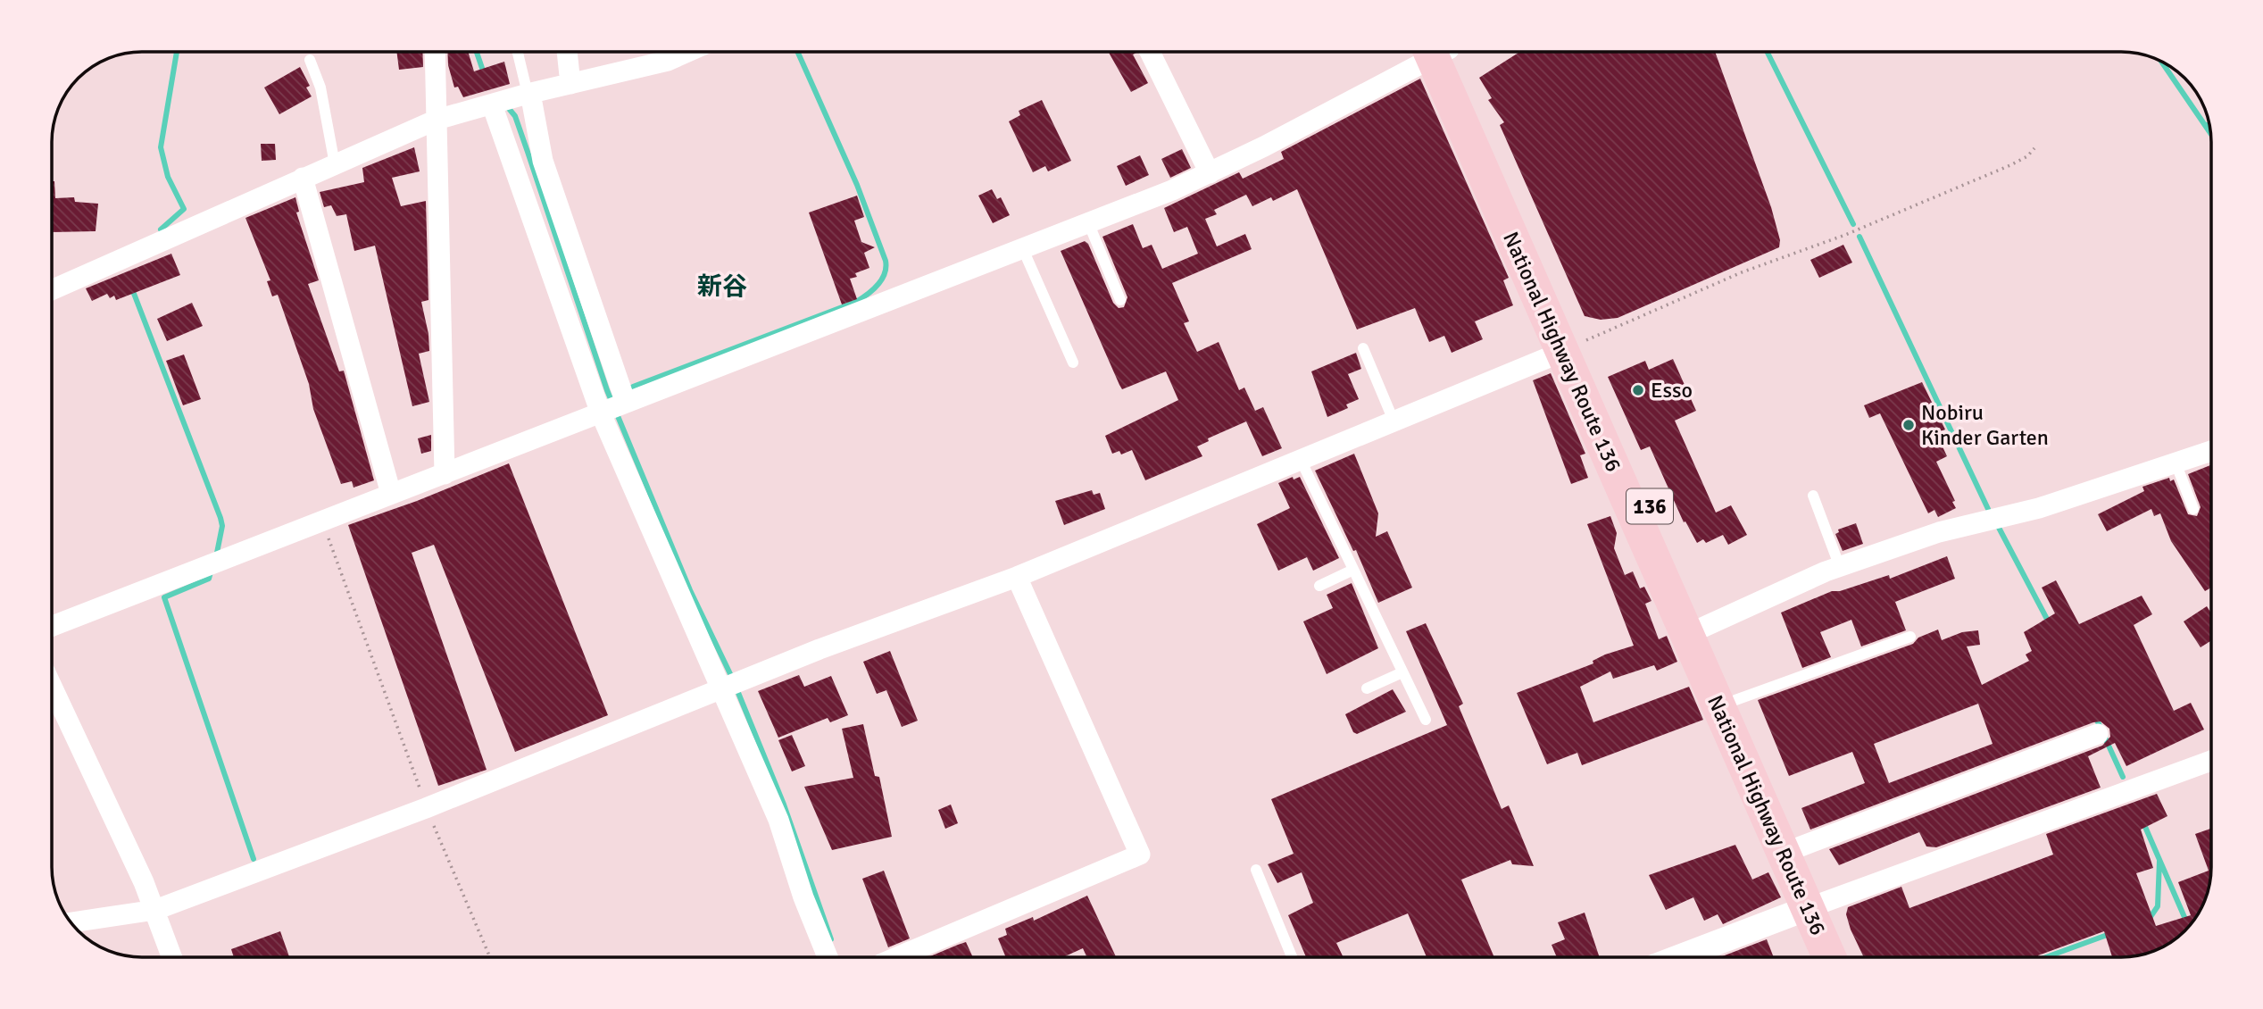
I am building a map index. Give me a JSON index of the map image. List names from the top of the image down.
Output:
{
  "streets": {
    "highway": ["National Highway Route 136", "136"]
  },
  "districts": ["新谷"],
  "places": ["Esso", "Nobiru Kinder Garten"]
}
